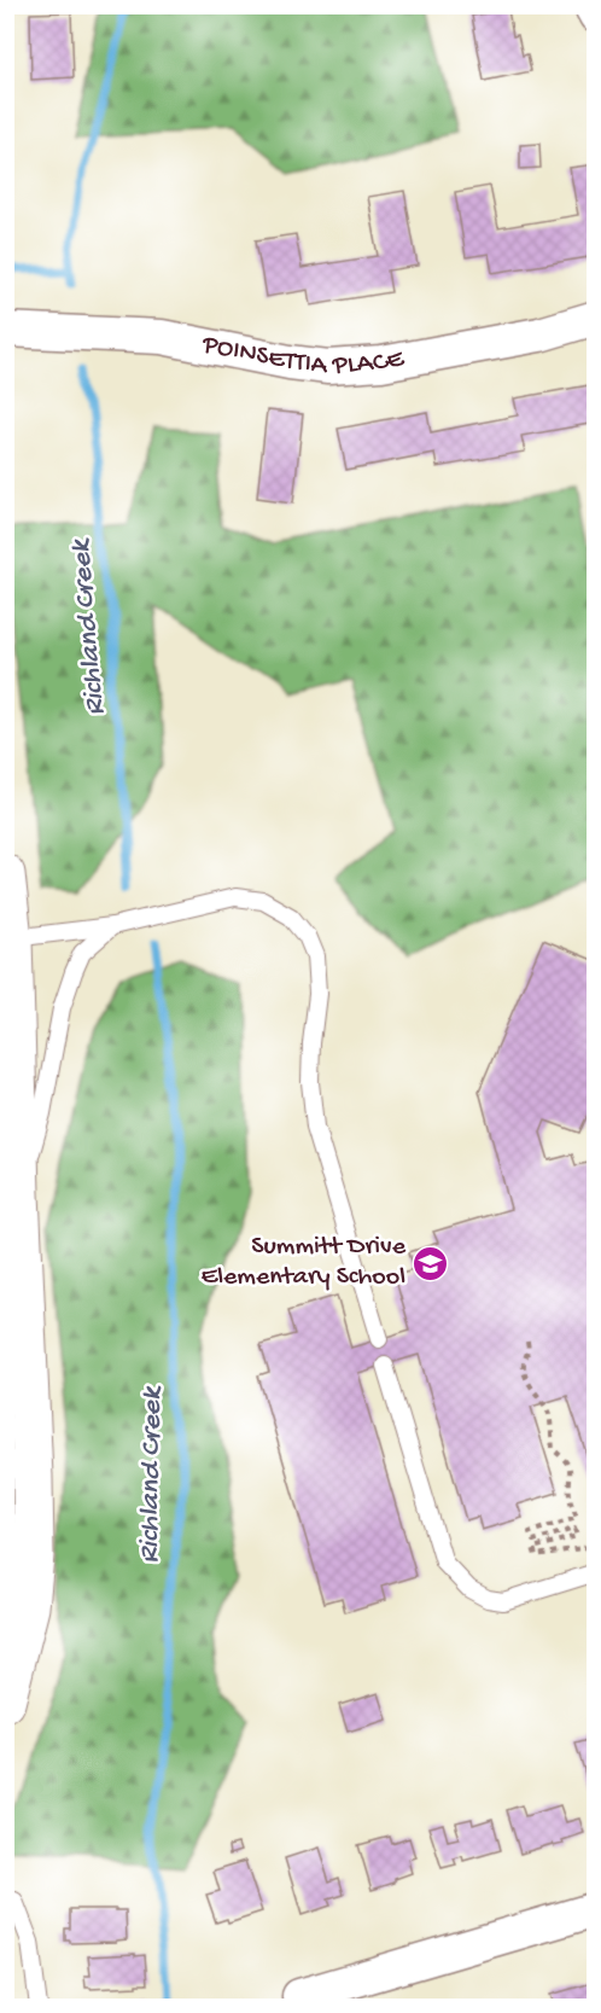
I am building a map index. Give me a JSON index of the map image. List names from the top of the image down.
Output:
{
  "streets": {
    "street": ["POINSETTIA PLACE"]
  },
  "water": ["Richland Creek"],
  "places": {
    "school or university": ["Summitt Drive Elementary School"]
  }
}
